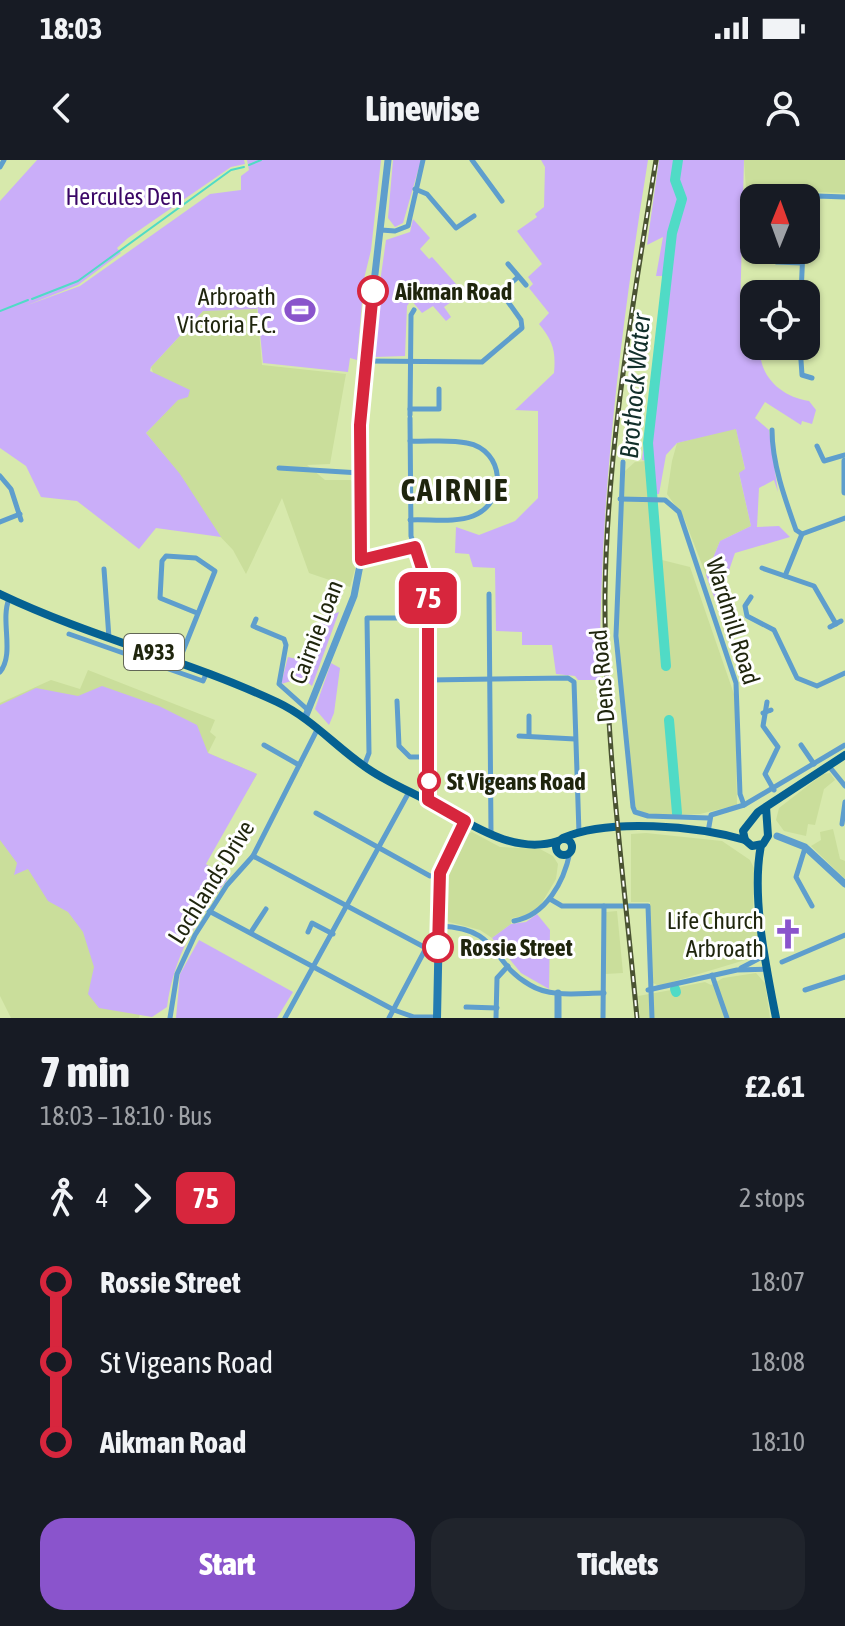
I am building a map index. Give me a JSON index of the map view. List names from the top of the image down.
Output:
{
  "streets": {
    "main road": ["A933"],
    "street": [
      "Wardmill Road",
      "Cairnie Loan",
      "Dens Road",
      "Lochlands Drive"
    ]
  },
  "crossings": [
    ["Wardmill Road", "Dens Road"],
    ["Cairnie Loan", "A933"],
    ["A933", "Lochlands Drive"]
  ],
  "districts": ["CAIRNIE"],
  "water": ["Brothock Water"],
  "parks": ["Hercules Den"],
  "places": {
    "other": ["Aikman Road", "St Vigeans Road", "Rossie Street"],
    "sports": ["Arbroath Victoria F.C."],
    "church": ["Life Church Arbroath"]
  },
  "lines": ["bus line 75"],
  "north": "top",
  "page": {
    "status": "18:03",
    "header": "Linewise",
    "on_map": "75",
    "heading": ["7 min", "18:03 – 18:10 · Bus", "£2.61"],
    "legs": ["4", "75", "2 stops"],
    "list": [
      {
        "name": "Rossie Street",
        "value": "18:07"
      },
      {
        "name": "St Vigeans Road",
        "value": "18:08"
      },
      {
        "name": "Aikman Road",
        "value": "18:10"
      }
    ],
    "buttons": ["Start", "Tickets"]
  }
}
